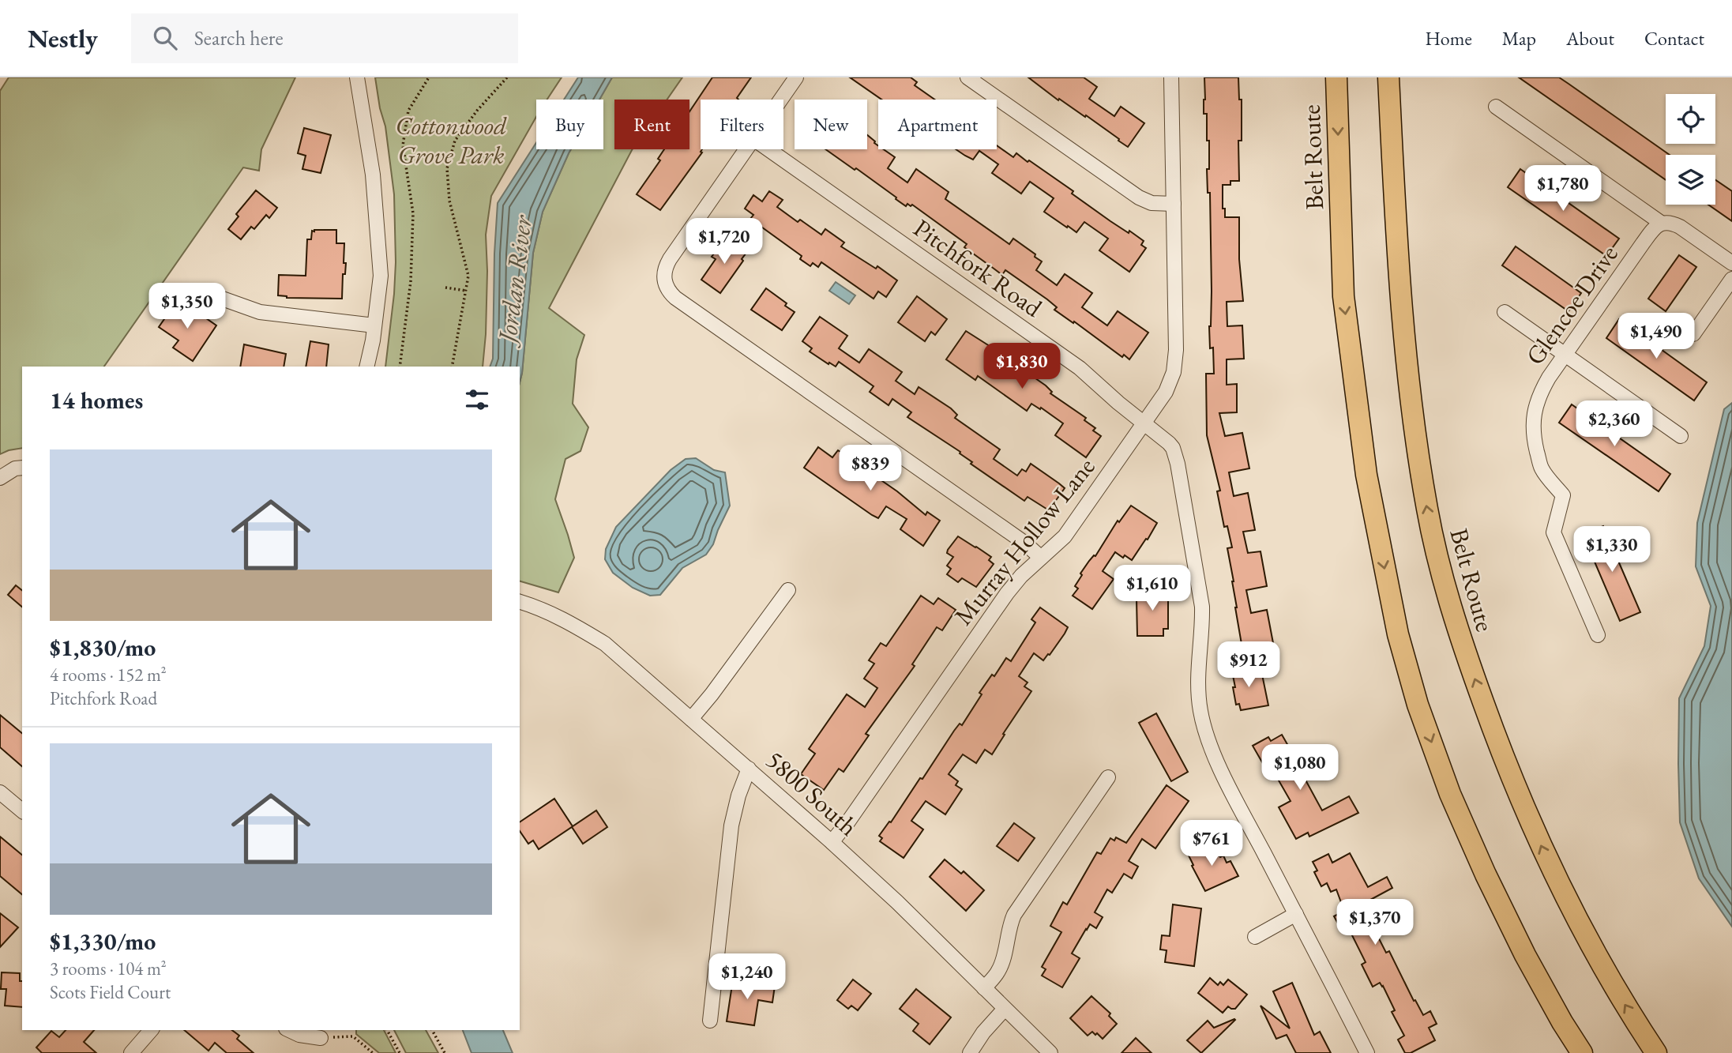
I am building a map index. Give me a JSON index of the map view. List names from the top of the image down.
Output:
{
  "streets": {
    "highway": ["Belt Route"],
    "street": [
      "Pitchfork Road",
      "Glencoe Drive",
      "Murray Hollow Lane",
      "5800 South"
    ]
  },
  "crossings": [
    ["Pitchfork Road", "Murray Hollow Lane"],
    ["Murray Hollow Lane", "5800 South"]
  ],
  "water": ["Jordan River"],
  "parks": ["Cottonwood Grove Park"],
  "page": {
    "header": "Nestly",
    "search": "Search here",
    "nav": [
      "Home",
      "Map",
      "About",
      "Contact"
    ],
    "chip": [
      "Buy",
      "Rent",
      "Filters",
      "New",
      "Apartment"
    ],
    "price": [
      "$1,780",
      "$1,720",
      "$1,350",
      "$1,490",
      "$1,830",
      "$2,360",
      "$839",
      "$1,330",
      "$1,610",
      "$912",
      "$1,080",
      "$761",
      "$1,370",
      "$1,240"
    ],
    "heading": "14 homes",
    "list": [
      {
        "name": "$1,830/mo",
        "note": "4 rooms · 152 m² · Pitchfork Road"
      },
      {
        "name": "$1,330/mo",
        "note": "3 rooms · 104 m² · Scots Field Court"
      }
    ]
  }
}
